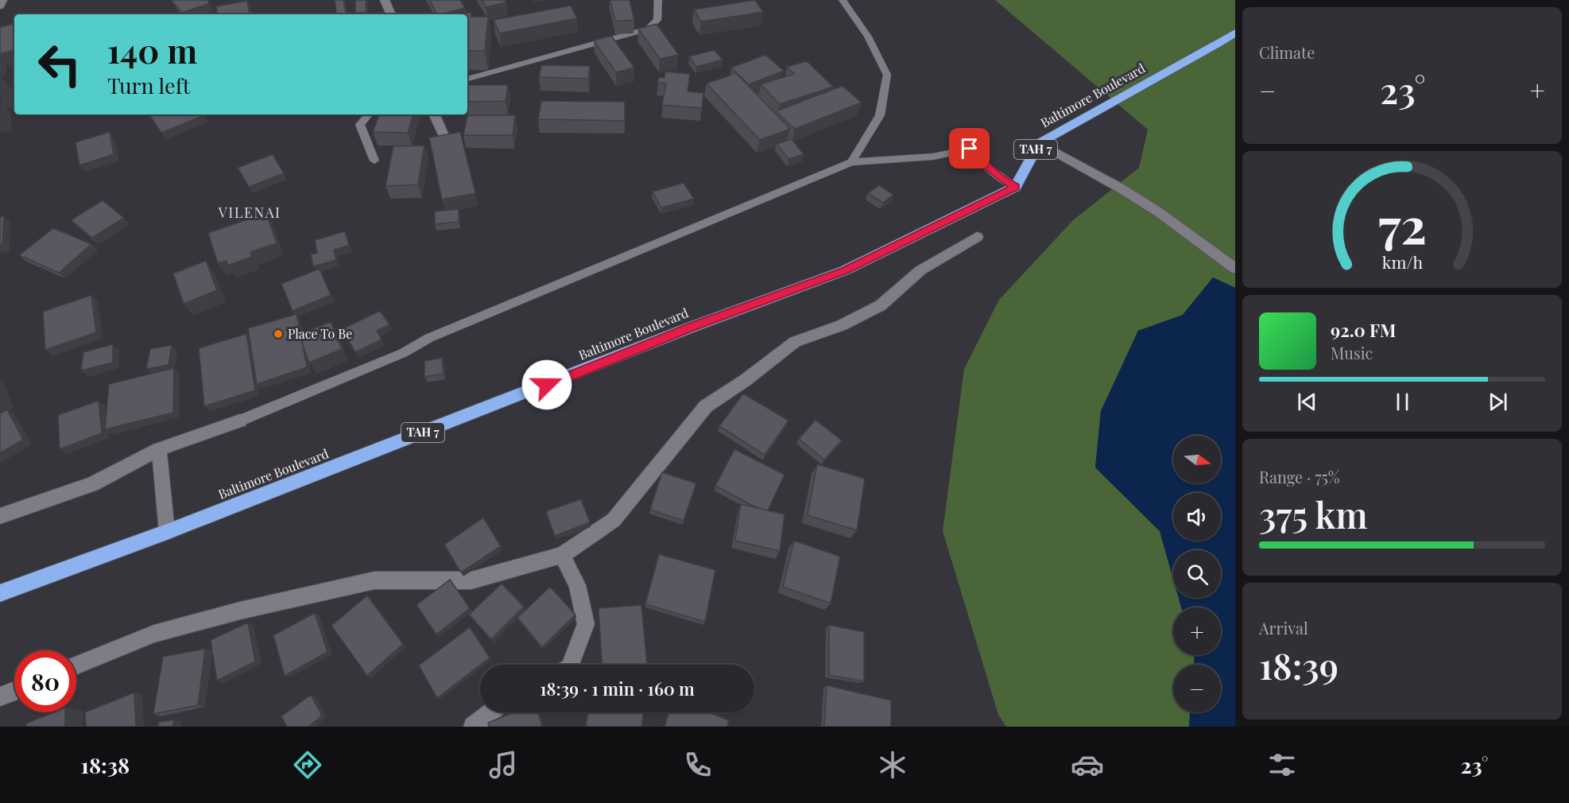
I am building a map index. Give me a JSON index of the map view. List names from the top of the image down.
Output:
{
  "streets": {
    "highway": ["Baltimore Boulevard", "TAH 7"]
  },
  "districts": ["VILENAI"],
  "places": ["Place To Be"],
  "north": "right",
  "page": {
    "tile": [
      "Climate",
      ["Range · 75%", "375 km"],
      ["Arrival", "18:39"]
    ],
    "turn": ["140 m", "Turn left"],
    "heat": ["−", "23°", "+"],
    "song": ["92.0 FM", "Music"],
    "map_buttons": ["+", "−"],
    "limit": "80",
    "trip": "18:39 · 1 min · 160 m",
    "tabs": ["18:38", "23°"],
    "gauge": ["72", "km/h"]
  }
}
